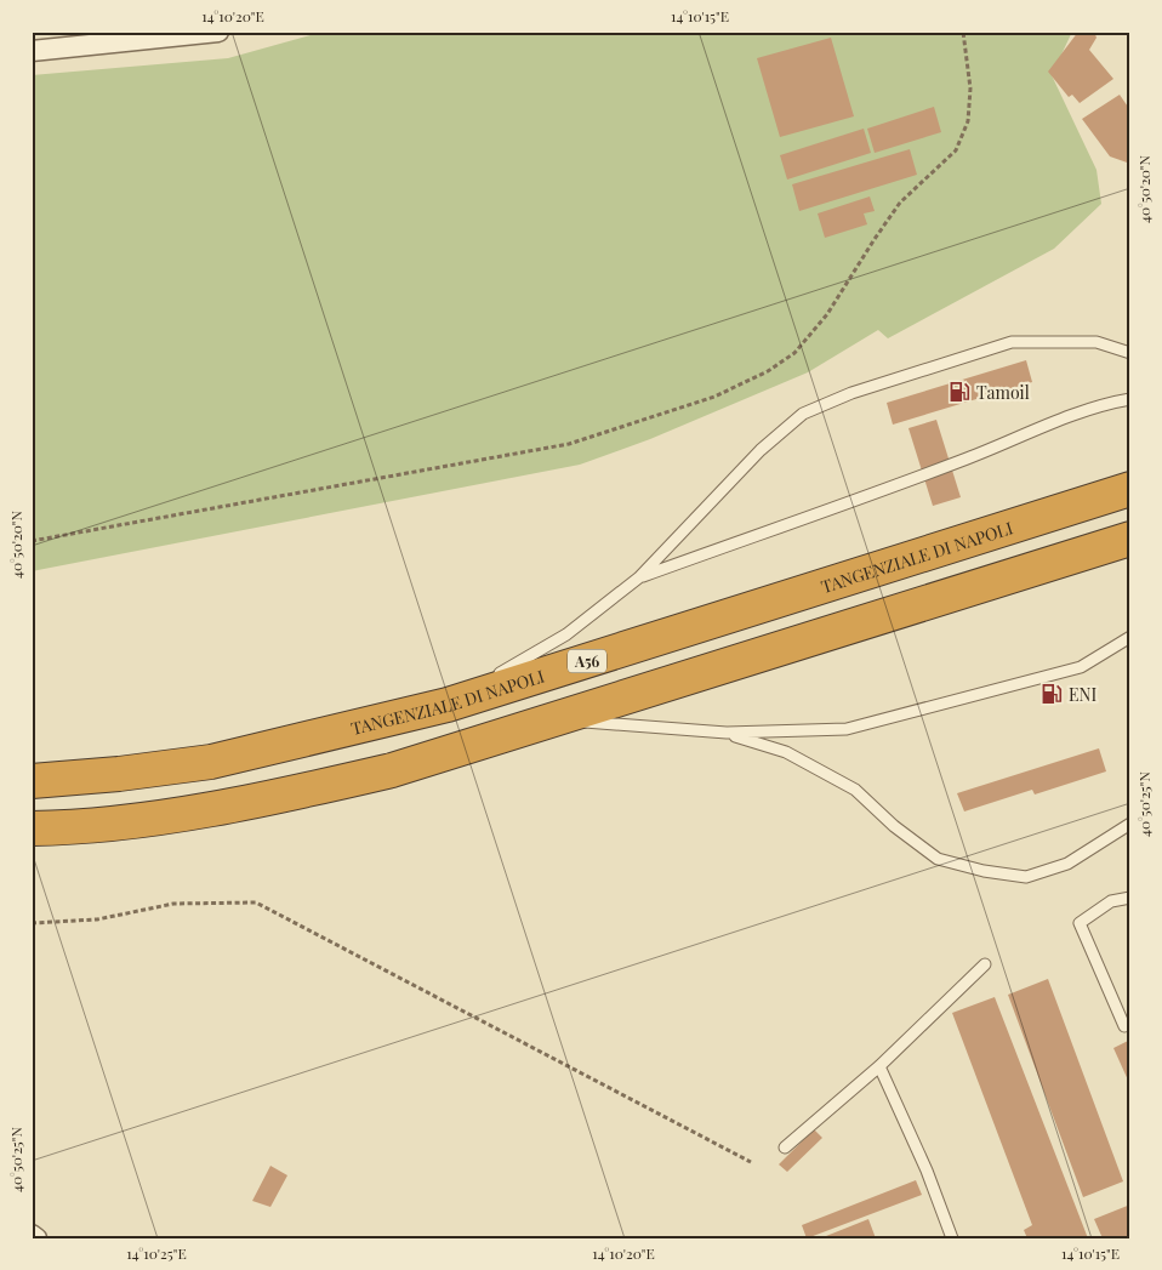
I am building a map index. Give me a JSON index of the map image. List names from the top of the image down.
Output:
{
  "streets": {
    "highway": ["TANGENZIALE DI NAPOLI", "A56"]
  },
  "places": {
    "fuel station": ["Tamoil", "ENI"]
  },
  "coordinates": [
    "14°10'20\"E",
    "14°10'15\"E",
    "40°50'20\"N",
    "40°50'25\"N",
    "14°10'25\"E"
  ]
}
